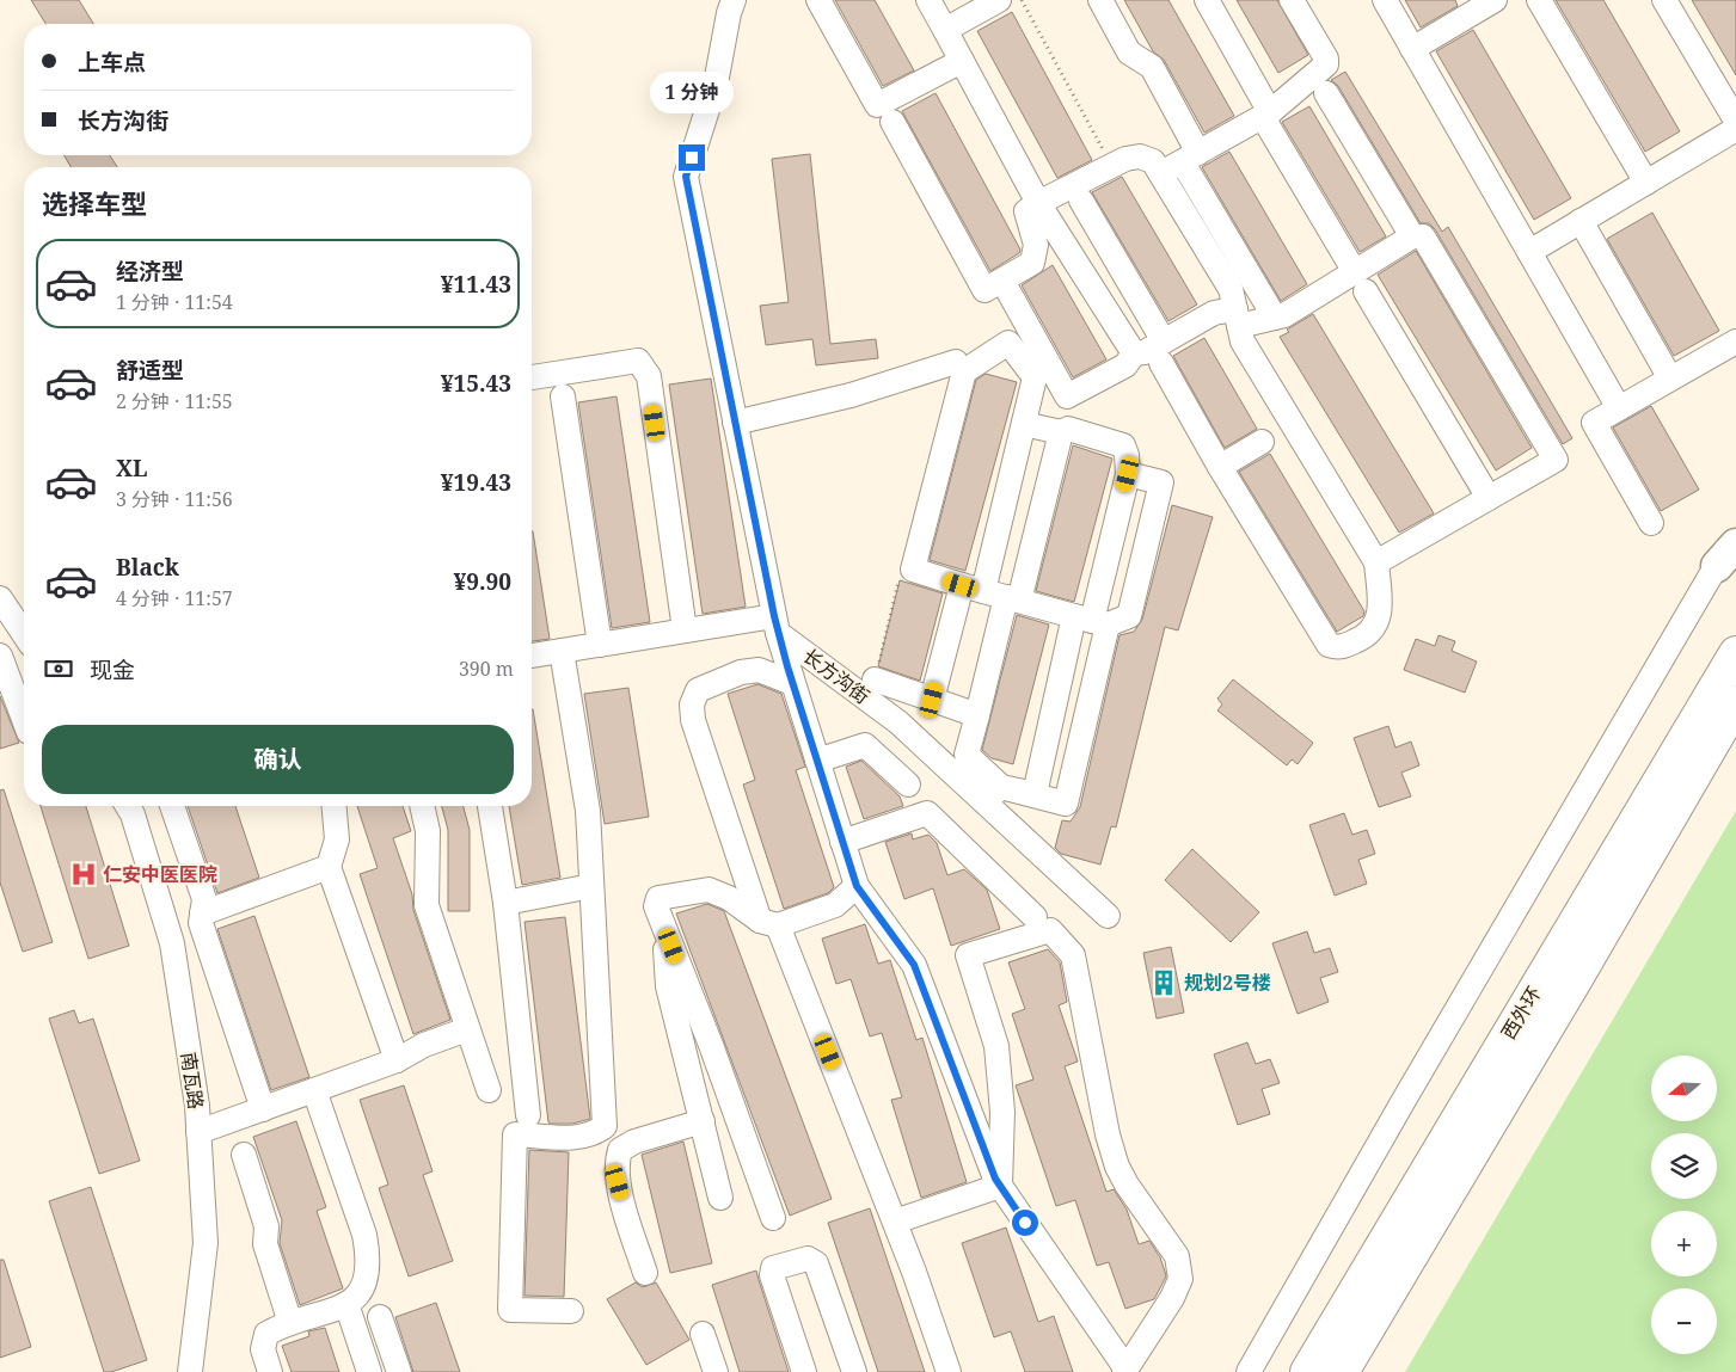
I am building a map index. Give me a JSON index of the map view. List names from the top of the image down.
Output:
{
  "streets": {
    "highway": ["西外环"],
    "street": ["长方沟街", "南瓦路"]
  },
  "places": {
    "hospital": ["仁安中医医院"],
    "building": ["规划2号楼"]
  },
  "north": "left",
  "page": {
    "banner": ["上车点", "长方沟街"],
    "bubble": "1 分钟",
    "heading": "选择车型",
    "list": [
      {
        "name": "经济型",
        "note": "1 分钟 · 11:54",
        "value": "¥11.43"
      },
      {
        "name": "舒适型",
        "note": "2 分钟 · 11:55",
        "value": "¥15.43"
      },
      {
        "name": "XL",
        "note": "3 分钟 · 11:56",
        "value": "¥19.43"
      },
      {
        "name": "Black",
        "note": "4 分钟 · 11:57",
        "value": "¥9.90"
      }
    ],
    "pay": ["现金", "390 m"],
    "buttons": "确认",
    "map_buttons": ["+", "−"]
  }
}
